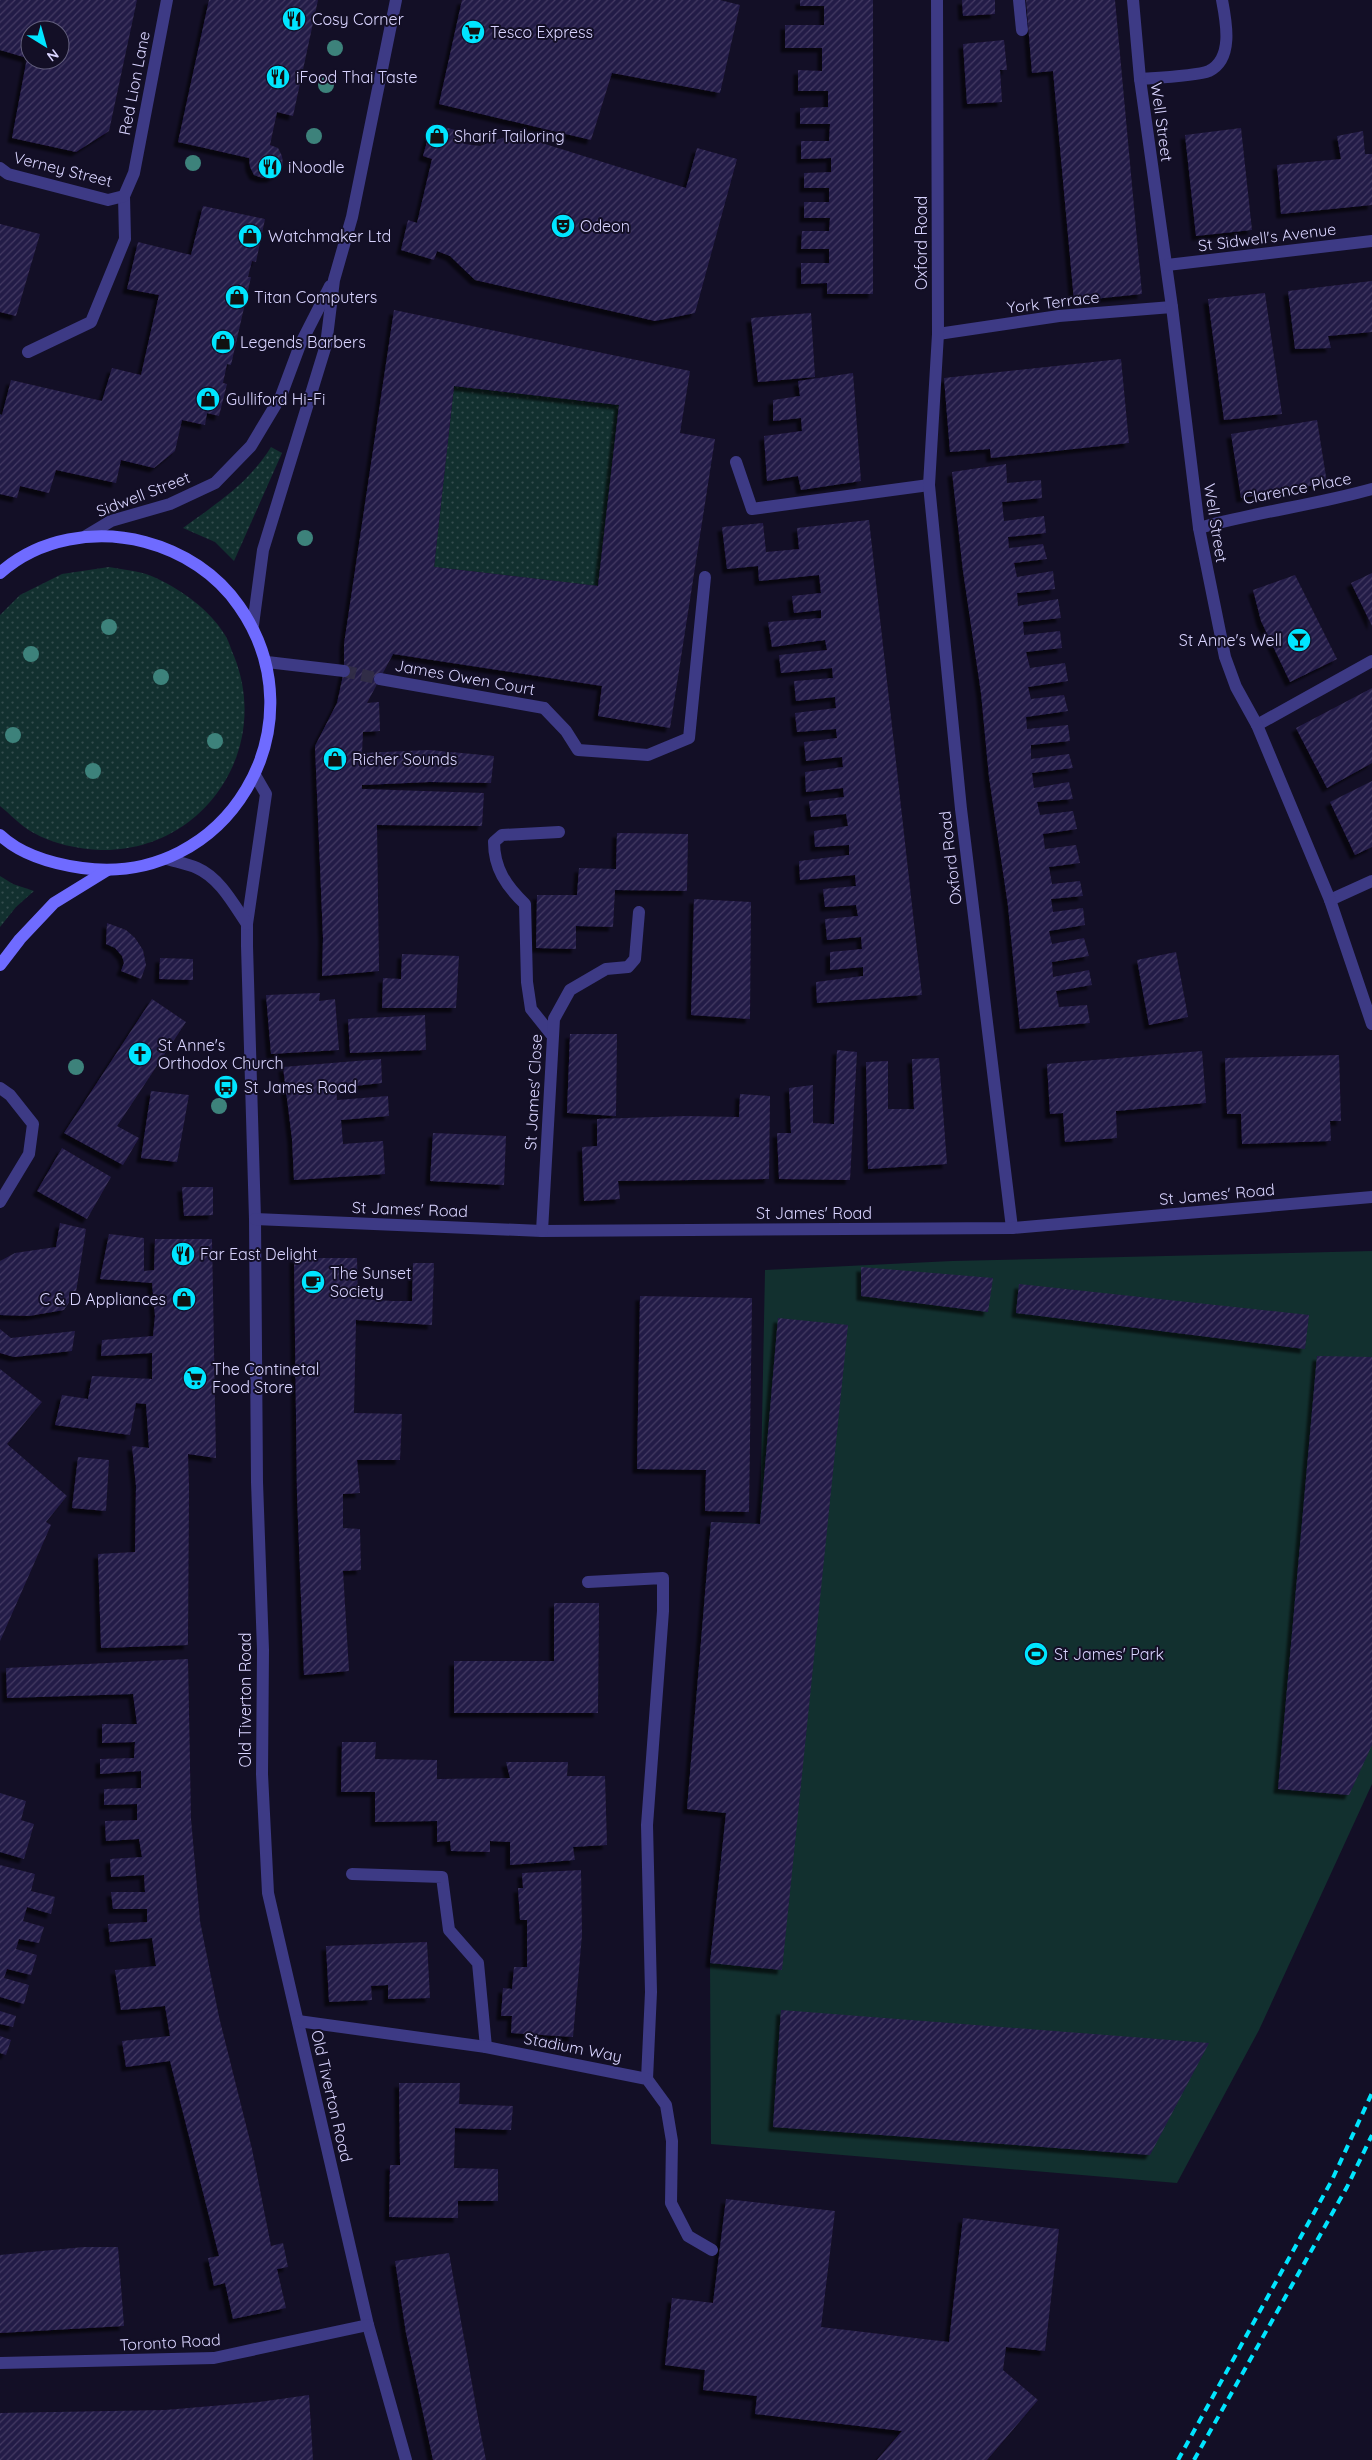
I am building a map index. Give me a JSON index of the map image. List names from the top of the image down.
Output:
{
  "streets": {
    "street": [
      "Red Lion Lane",
      "Well Street",
      "Verney Street",
      "St Sidwell's Avenue",
      "Oxford Road",
      "York Terrace",
      "Clarence Place",
      "Sidwell Street",
      "James Owen Court",
      "St James' Close",
      "St James' Road",
      "Old Tiverton Road",
      "Stadium Way",
      "Toronto Road"
    ]
  },
  "crossings": [
    ["Red Lion Lane", "Verney Street"],
    ["Well Street", "St Sidwell's Avenue"],
    ["Well Street", "York Terrace"],
    ["Well Street", "Clarence Place"],
    ["Oxford Road", "York Terrace"],
    ["Oxford Road", "St James' Road"],
    ["St James' Close", "St James' Road"],
    ["St James' Road", "Old Tiverton Road"],
    ["Old Tiverton Road", "Stadium Way"],
    ["Old Tiverton Road", "Toronto Road"]
  ],
  "places": {
    "restaurant": [
      "Cosy Corner",
      "iFood Thai Taste",
      "iNoodle",
      "Far East Delight"
    ],
    "supermarket": ["Tesco Express", "The Continetal Food Store"],
    "shop": [
      "Sharif Tailoring",
      "Watchmaker Ltd",
      "Titan Computers",
      "Legends Barbers",
      "Gulliford Hi-Fi",
      "Richer Sounds",
      "C & D Appliances"
    ],
    "theatre": ["Odeon"],
    "bar": ["St Anne's Well"],
    "church": ["St Anne's Orthodox Church"],
    "bus stop": ["St James Road"],
    "cafe": ["The Sunset Society"],
    "sports": ["St James' Park"]
  },
  "north": "bottom right"
}
